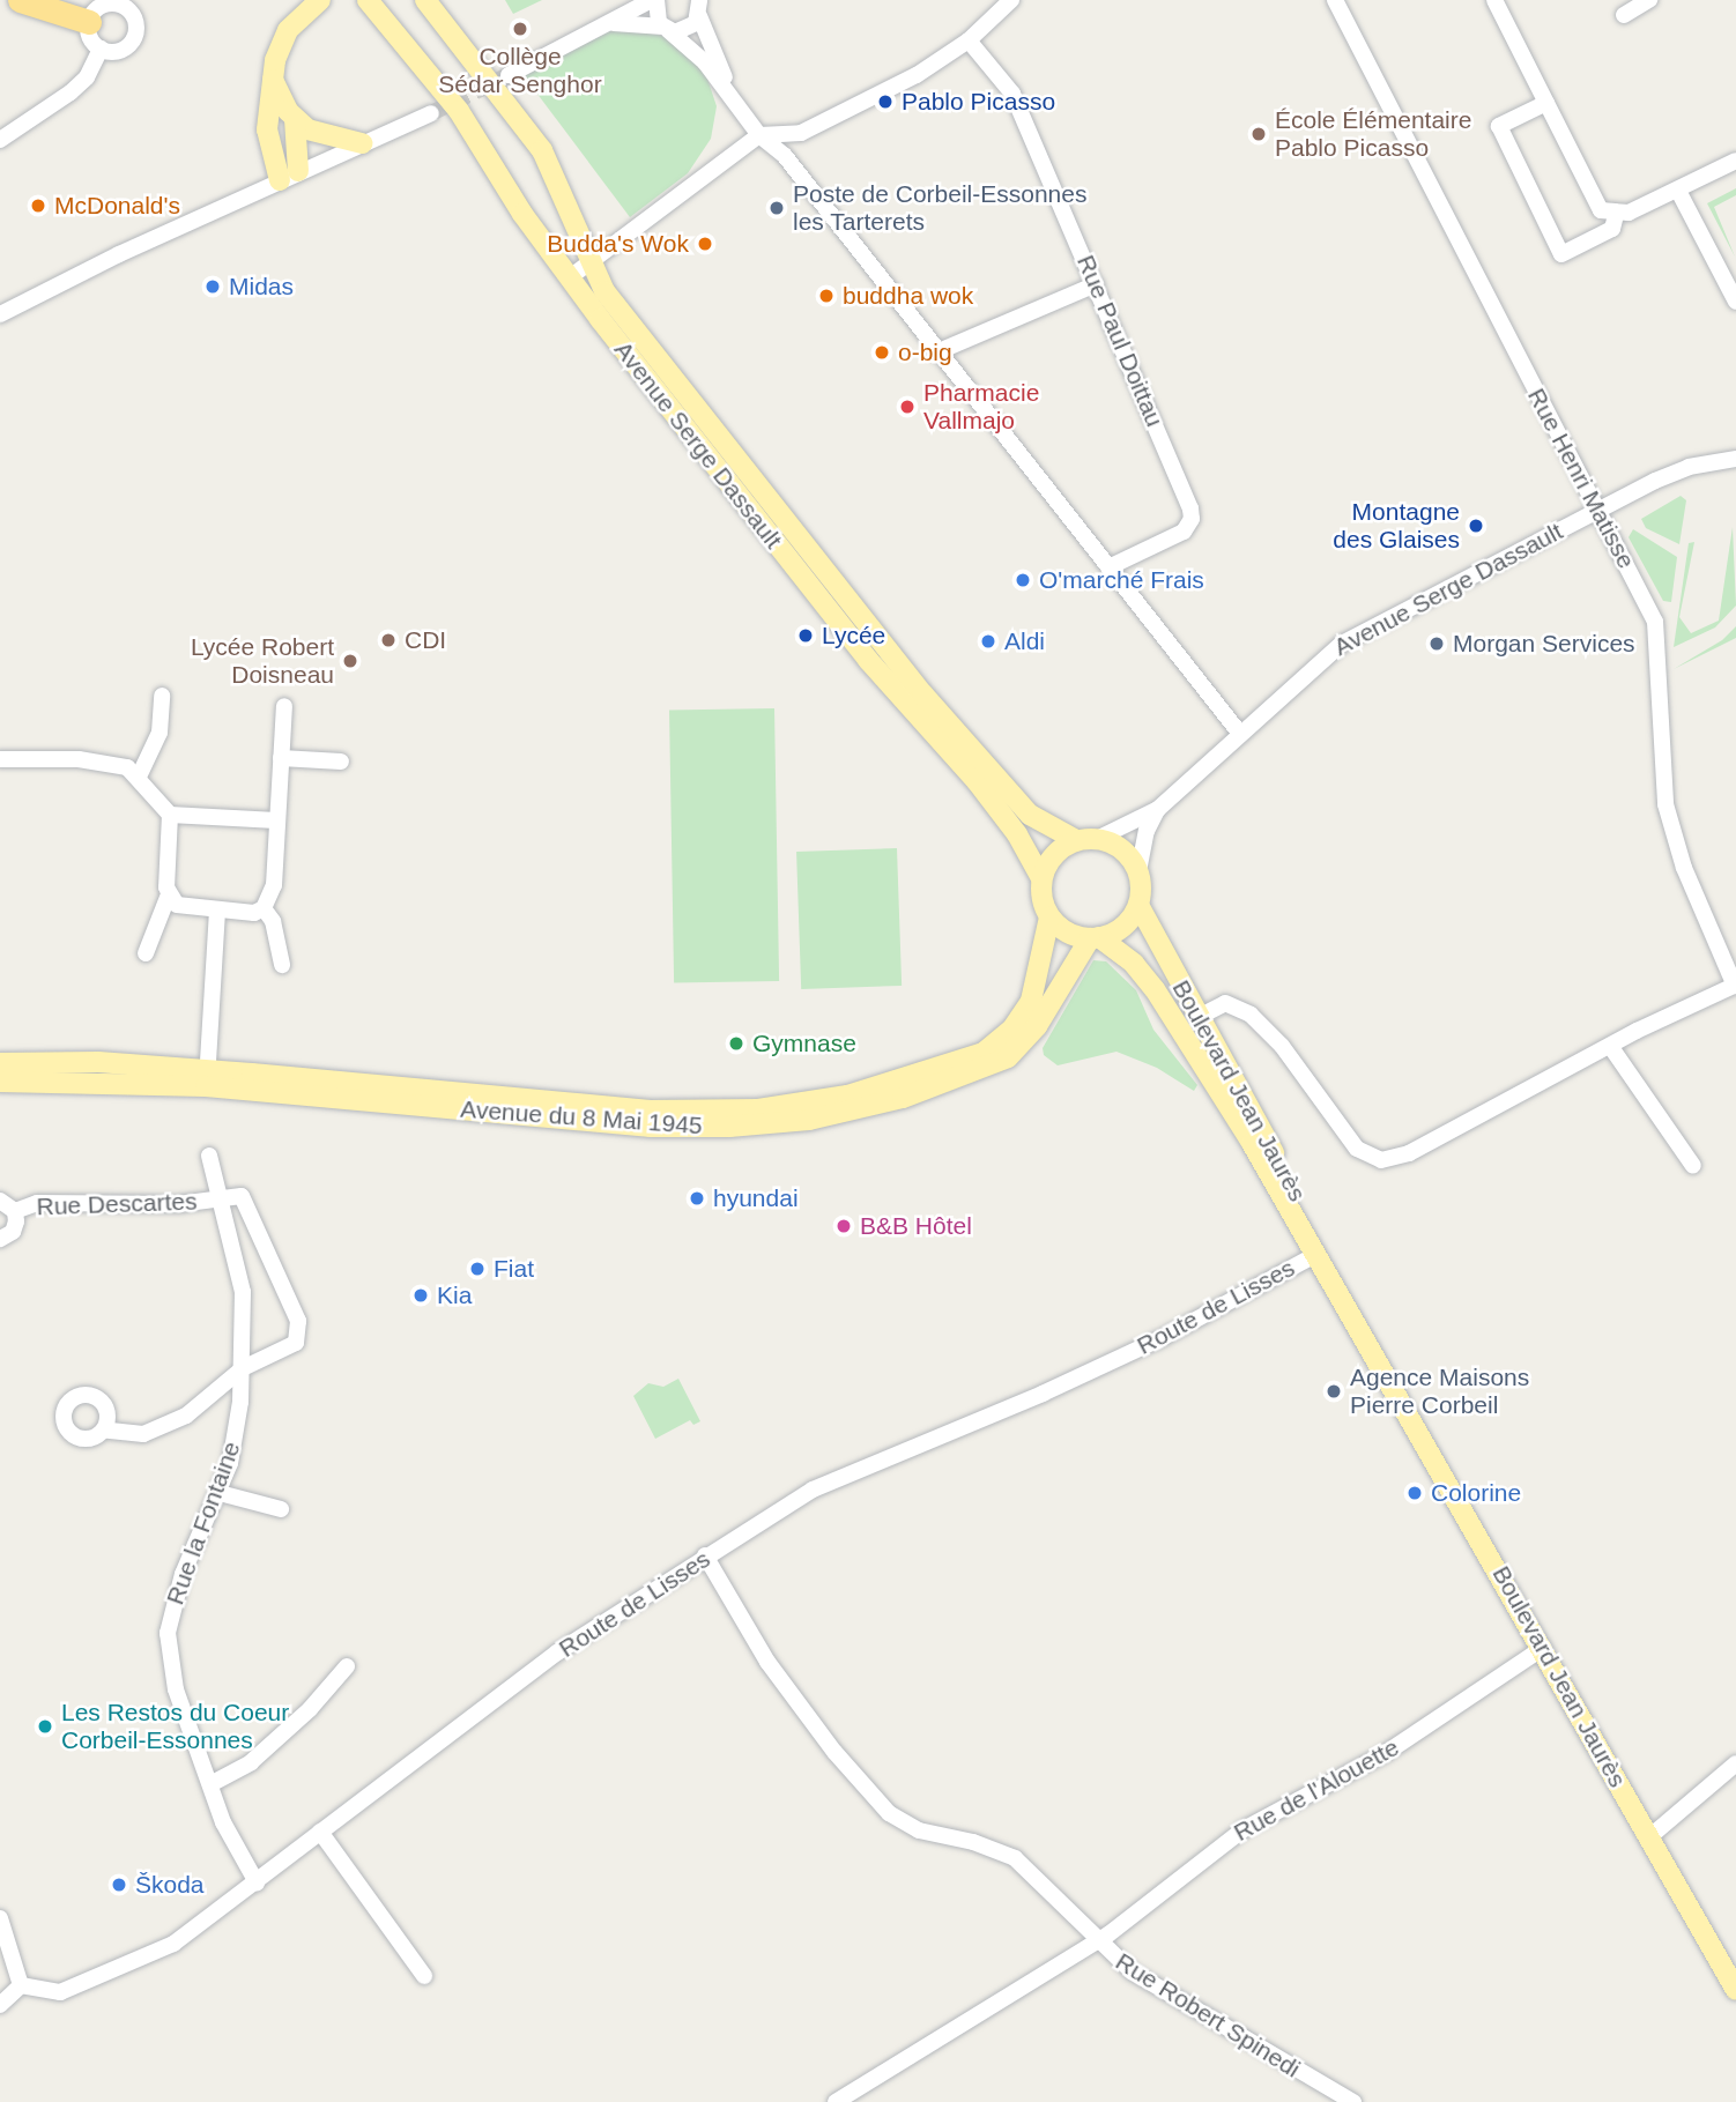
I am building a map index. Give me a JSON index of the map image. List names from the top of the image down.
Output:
{
  "streets": {
    "main road": ["Avenue Serge Dassault", "Boulevard Jean Jaurès", "Avenue du 8 Mai 1945"],
    "street": [
      "Rue Paul Doittau",
      "Rue Henri Matisse",
      "Rue Descartes",
      "Route de Lisses",
      "Rue la Fontaine",
      "Rue de l'Alouette",
      "Rue Robert Spinedi"
    ]
  },
  "crossings": [
    ["Avenue Serge Dassault", "Rue Henri Matisse"],
    ["Avenue Serge Dassault", "Boulevard Jean Jaurès"],
    ["Avenue Serge Dassault", "Avenue du 8 Mai 1945"],
    ["Boulevard Jean Jaurès", "Avenue du 8 Mai 1945"],
    ["Boulevard Jean Jaurès", "Route de Lisses"],
    ["Boulevard Jean Jaurès", "Rue de l'Alouette"],
    ["Rue Descartes", "Rue la Fontaine"],
    ["Route de Lisses", "Rue la Fontaine"],
    ["Route de Lisses", "Rue Robert Spinedi"],
    ["Rue de l'Alouette", "Rue Robert Spinedi"]
  ],
  "places": [
    "Collège Sédar Senghor",
    "Pablo Picasso",
    "École Élémentaire Pablo Picasso",
    "McDonald's",
    "Poste de Corbeil-Essonnes les Tarterets",
    "Budda's Wok",
    "Midas",
    "buddha wok",
    "o-big",
    "Pharmacie Vallmajo",
    "Montagne des Glaises",
    "O'marché Frais",
    "Lycée",
    "CDI",
    "Aldi",
    "Morgan Services",
    "Lycée Robert Doisneau",
    "Gymnase",
    "hyundai",
    "B&B Hôtel",
    "Fiat",
    "Kia",
    "Agence Maisons Pierre Corbeil",
    "Colorine",
    "Les Restos du Coeur Corbeil-Essonnes",
    "Škoda"
  ]
}
